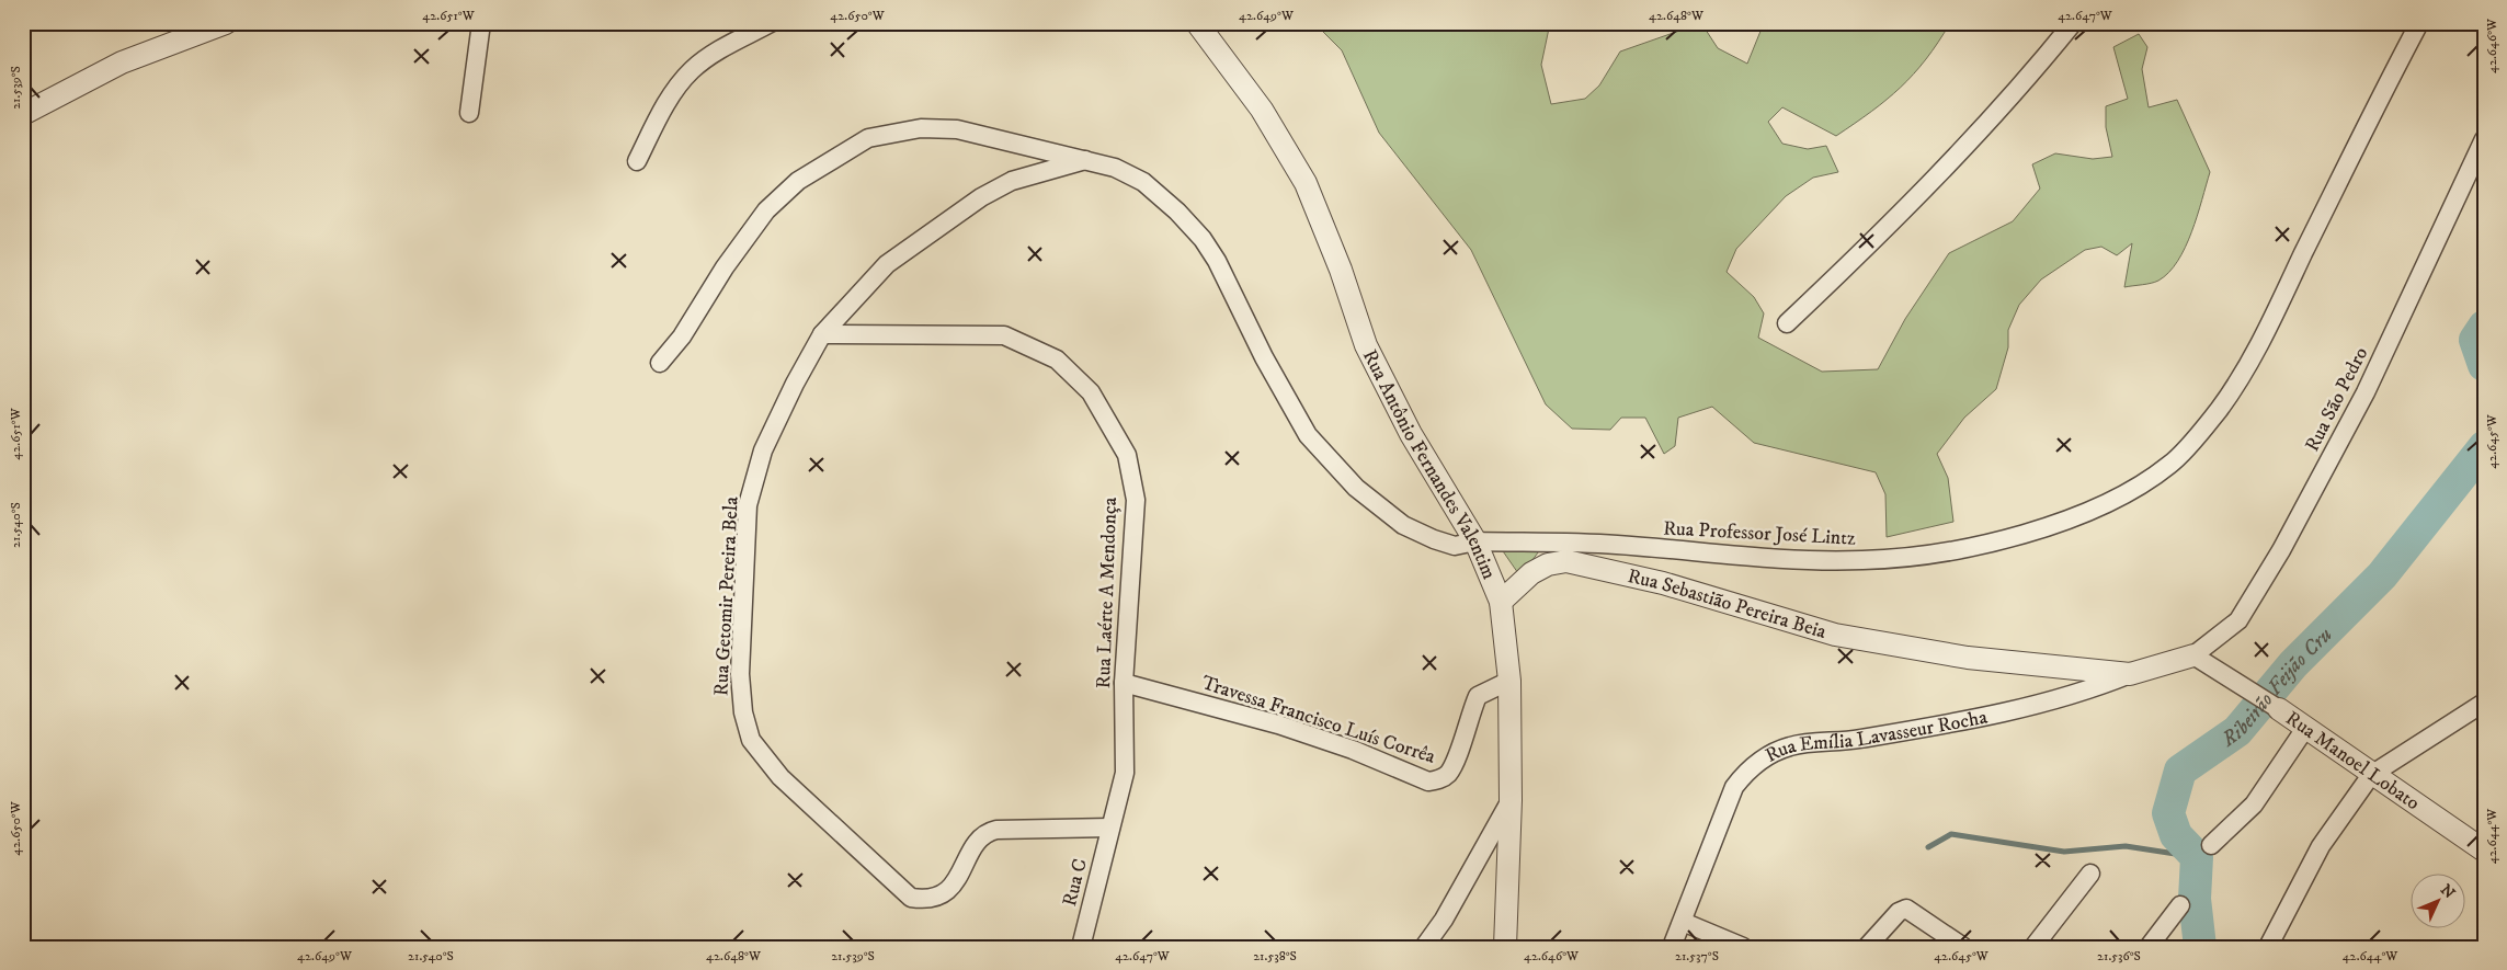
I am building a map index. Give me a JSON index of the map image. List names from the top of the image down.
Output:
{
  "streets": {
    "street": [
      "Rua São Pedro",
      "Rua Antônio Fernandes Valentim",
      "Rua Professor José Lintz",
      "Rua Laérte A Mendonça",
      "Rua Getomir Pereira Bela",
      "Rua Sebastião Pereira Beia",
      "Travessa Francisco Luís Corrêa",
      "Rua Emília Lavasseur Rocha",
      "Rua Manoel Lobato",
      "Rua C"
    ]
  },
  "crossings": [
    ["Rua São Pedro", "Rua Emília Lavasseur Rocha"],
    ["Rua São Pedro", "Rua Manoel Lobato"],
    ["Rua Antônio Fernandes Valentim", "Rua Professor José Lintz"],
    ["Rua Antônio Fernandes Valentim", "Rua Sebastião Pereira Beia"],
    ["Rua Antônio Fernandes Valentim", "Travessa Francisco Luís Corrêa"],
    ["Rua Professor José Lintz", "Rua Getomir Pereira Bela"],
    ["Rua Laérte A Mendonça", "Rua Getomir Pereira Bela"],
    ["Rua Laérte A Mendonça", "Travessa Francisco Luís Corrêa"],
    ["Rua Laérte A Mendonça", "Rua C"],
    ["Rua Getomir Pereira Bela", "Rua C"],
    ["Rua Sebastião Pereira Beia", "Rua Emília Lavasseur Rocha"],
    ["Rua Emília Lavasseur Rocha", "Rua Manoel Lobato"]
  ],
  "water": ["Ribeirão Feijão Cru"],
  "north": "top right",
  "coordinates": [
    "42.651°W",
    "42.650°W",
    "42.649°W",
    "42.648°W",
    "42.647°W",
    "42.646°W",
    "21.539°S",
    "42.645°W",
    "21.540°S",
    "42.644°W",
    "21.538°S",
    "21.537°S",
    "21.536°S"
  ]
}
